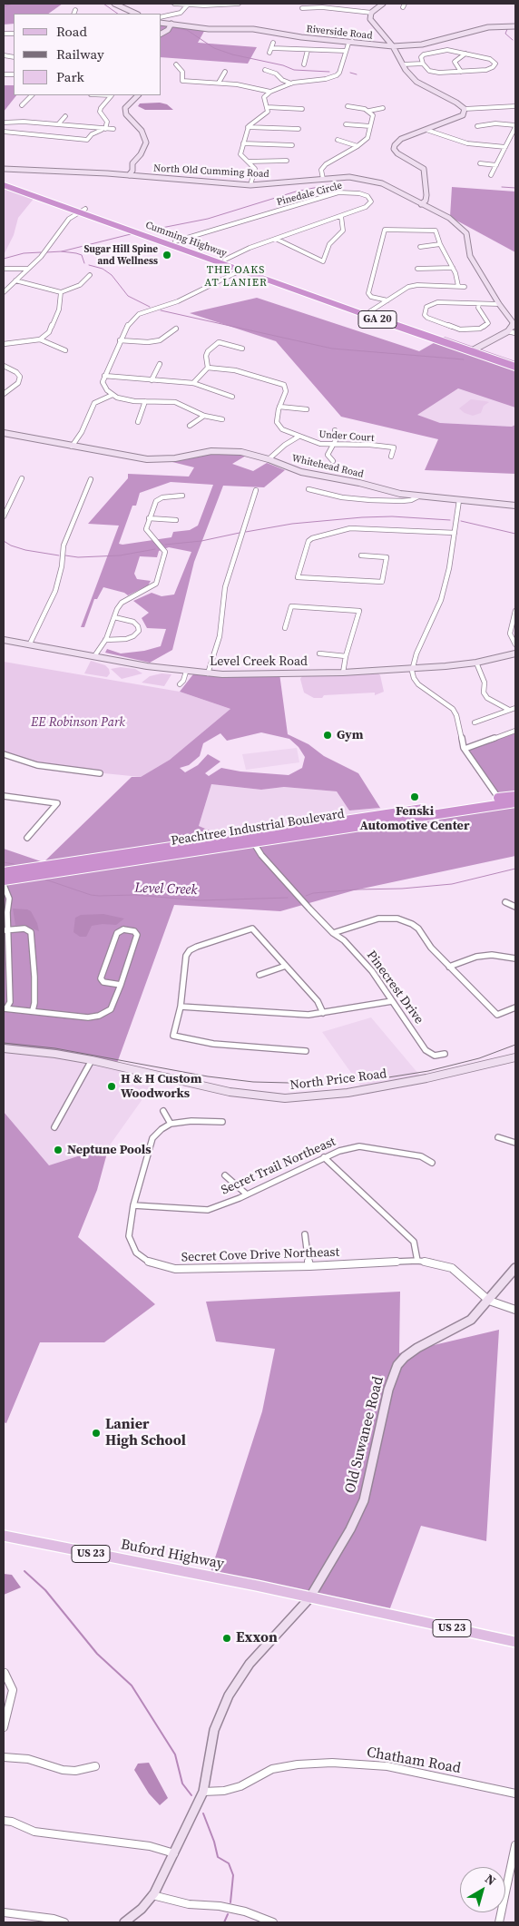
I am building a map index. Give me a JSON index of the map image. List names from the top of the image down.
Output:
{
  "streets": {
    "highway": ["Cumming Highway", "GA 20", "Peachtree Industrial Boulevard"],
    "main road": ["US 23", "Buford Highway"],
    "street": [
      "Riverside Road",
      "North Old Cumming Road",
      "Pinedale Circle",
      "Under Court",
      "Whitehead Road",
      "Level Creek Road",
      "Pinecrest Drive",
      "North Price Road",
      "Secret Trail Northeast",
      "Secret Cove Drive Northeast",
      "Old Suwanee Road",
      "Chatham Road"
    ]
  },
  "crossings": [
    ["Pinedale Circle", "Cumming Highway"],
    ["Peachtree Industrial Boulevard", "Pinecrest Drive"],
    ["Secret Trail Northeast", "Secret Cove Drive Northeast"],
    ["Secret Cove Drive Northeast", "Old Suwanee Road"],
    ["Old Suwanee Road", "US 23"],
    ["Old Suwanee Road", "Buford Highway"],
    ["Old Suwanee Road", "Chatham Road"],
    ["US 23", "Buford Highway"]
  ],
  "districts": ["THE OAKS AT LANIER"],
  "water": ["Level Creek"],
  "parks": ["EE Robinson Park"],
  "places": [
    "Sugar Hill Spine and Wellness",
    "Gym",
    "Fenski Automotive Center",
    "H & H Custom Woodworks",
    "Neptune Pools",
    "Lanier High School",
    "Exxon"
  ],
  "legend": ["Road", "Railway", "Park"],
  "north": "top right"
}
